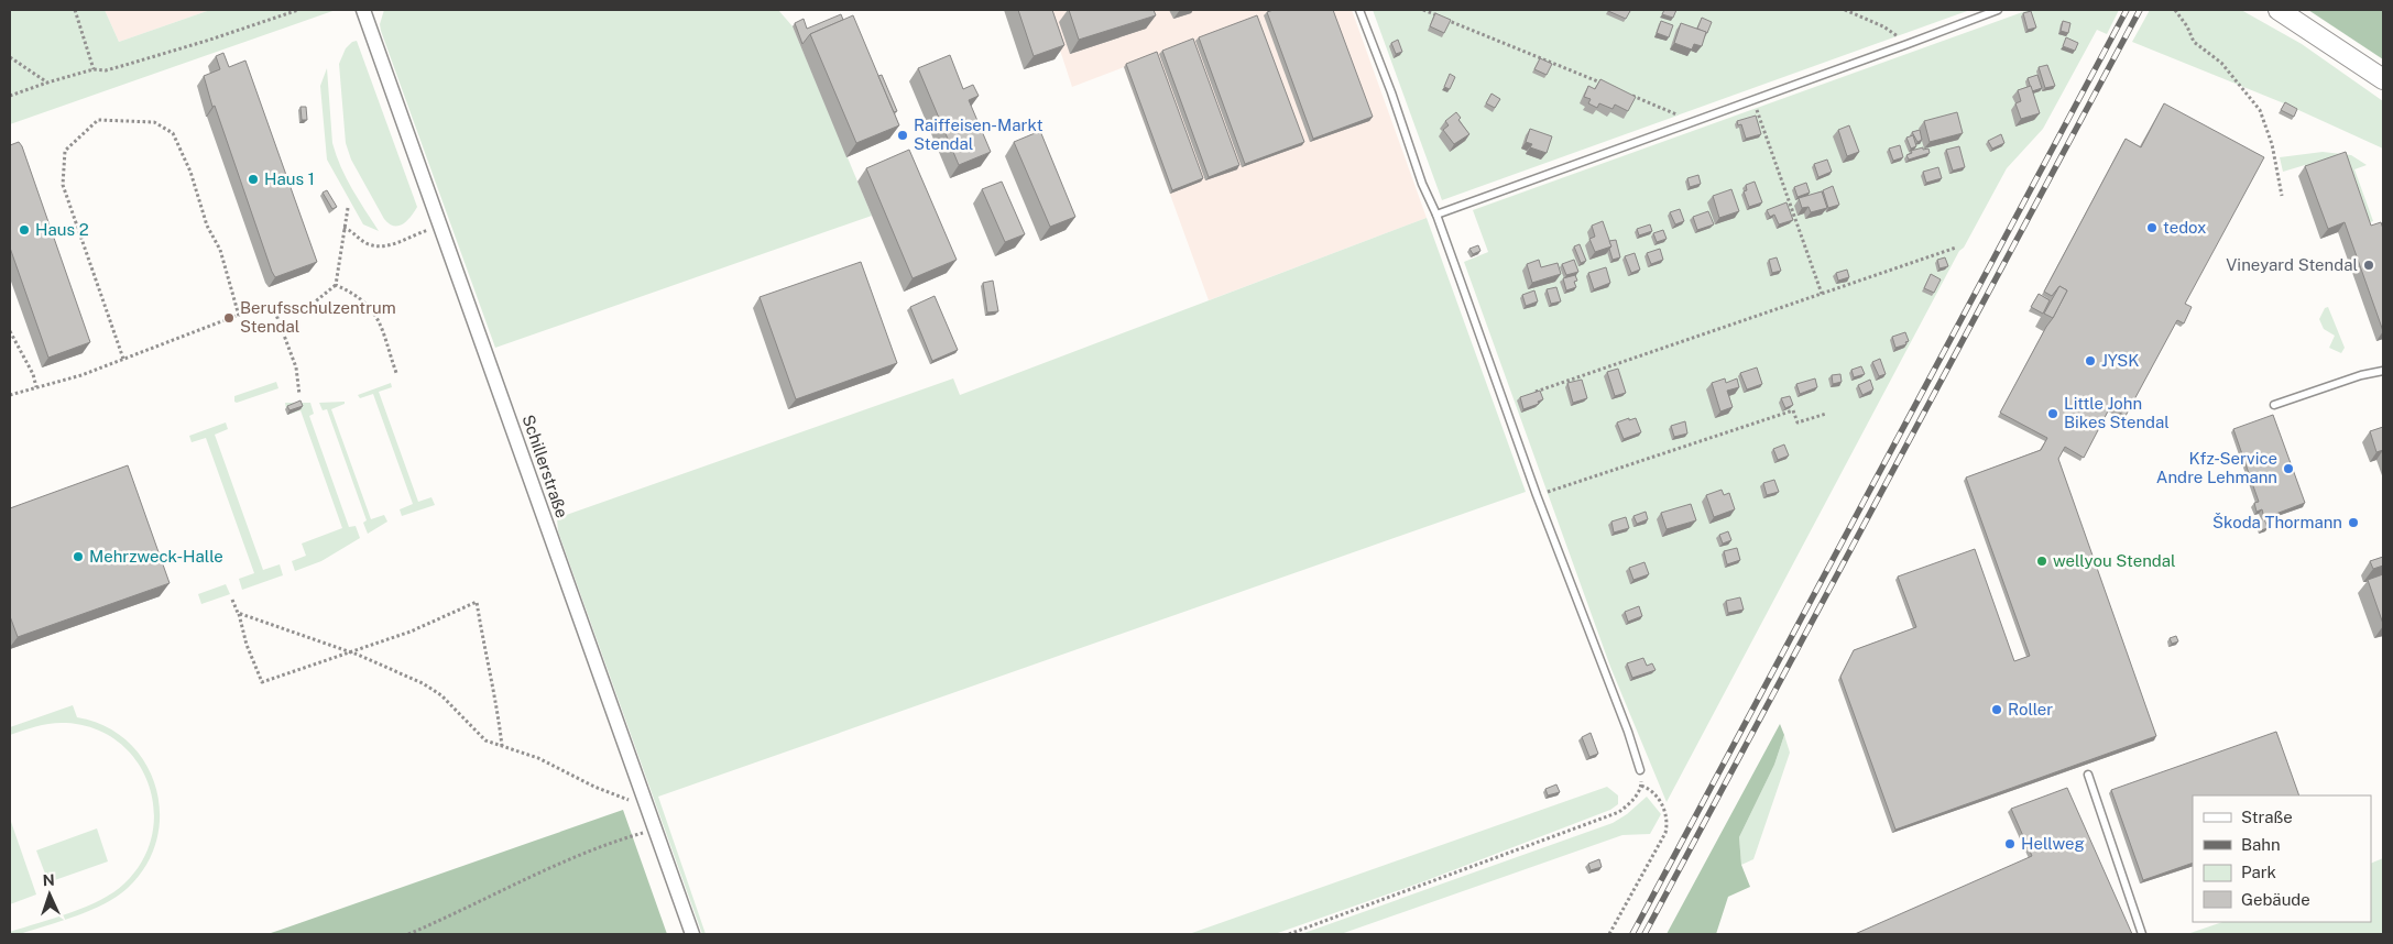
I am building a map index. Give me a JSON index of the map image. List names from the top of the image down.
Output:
{
  "streets": {
    "street": ["Schillerstraße"]
  },
  "places": [
    "Raiffeisen-Markt Stendal",
    "Haus 1",
    "tedox",
    "Haus 2",
    "Vineyard Stendal",
    "Berufsschulzentrum Stendal",
    "JYSK",
    "Little John Bikes Stendal",
    "Kfz-Service Andre Lehmann",
    "Škoda Thormann",
    "Mehrzweck-Halle",
    "wellyou Stendal",
    "Roller",
    "Hellweg"
  ],
  "legend": [
    "Straße",
    "Bahn",
    "Park",
    "Gebäude"
  ],
  "north": "top"
}
